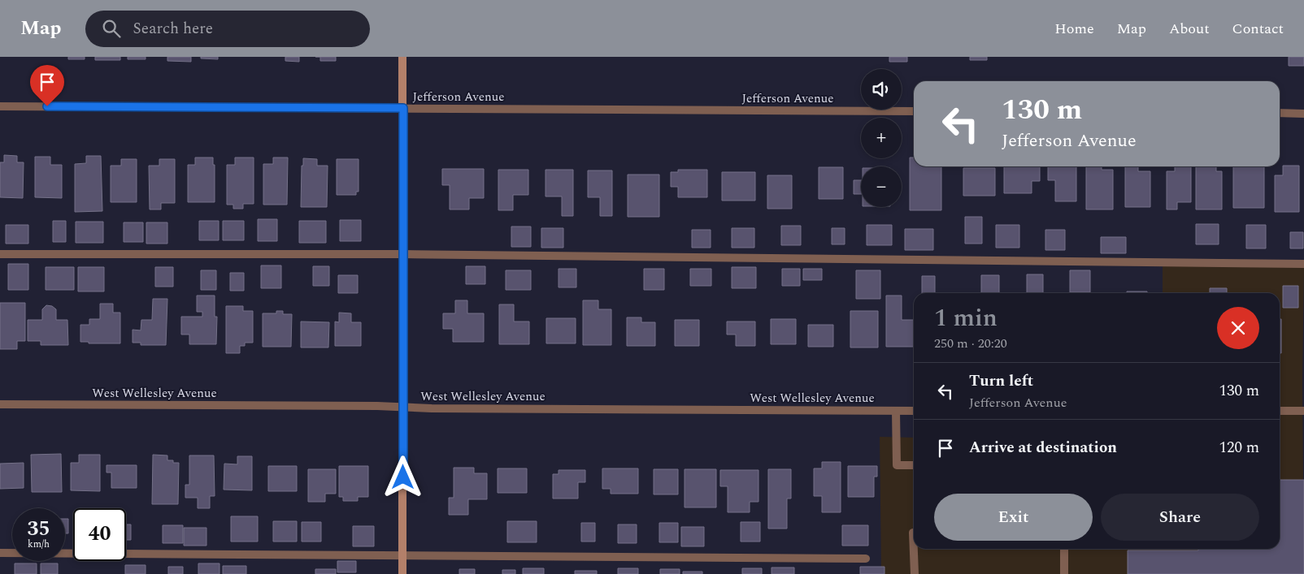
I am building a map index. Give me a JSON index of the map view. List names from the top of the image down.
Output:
{
  "streets": {
    "street": ["Jefferson Avenue", "West Wellesley Avenue"]
  },
  "page": {
    "header": "Map",
    "search": "Search here",
    "nav": [
      "Home",
      "Map",
      "About",
      "Contact"
    ],
    "map_buttons": ["+", "−"],
    "turn": ["130 m", "Jefferson Avenue"],
    "heading": ["1 min", "250 m · 20:20"],
    "list": [
      {
        "name": "Turn left",
        "note": "Jefferson Avenue",
        "value": "130 m"
      },
      {
        "name": "Arrive at destination",
        "value": "120 m"
      }
    ],
    "buttons": ["Exit", "Share"],
    "speed": "35 km/h",
    "limit": "40"
  }
}
